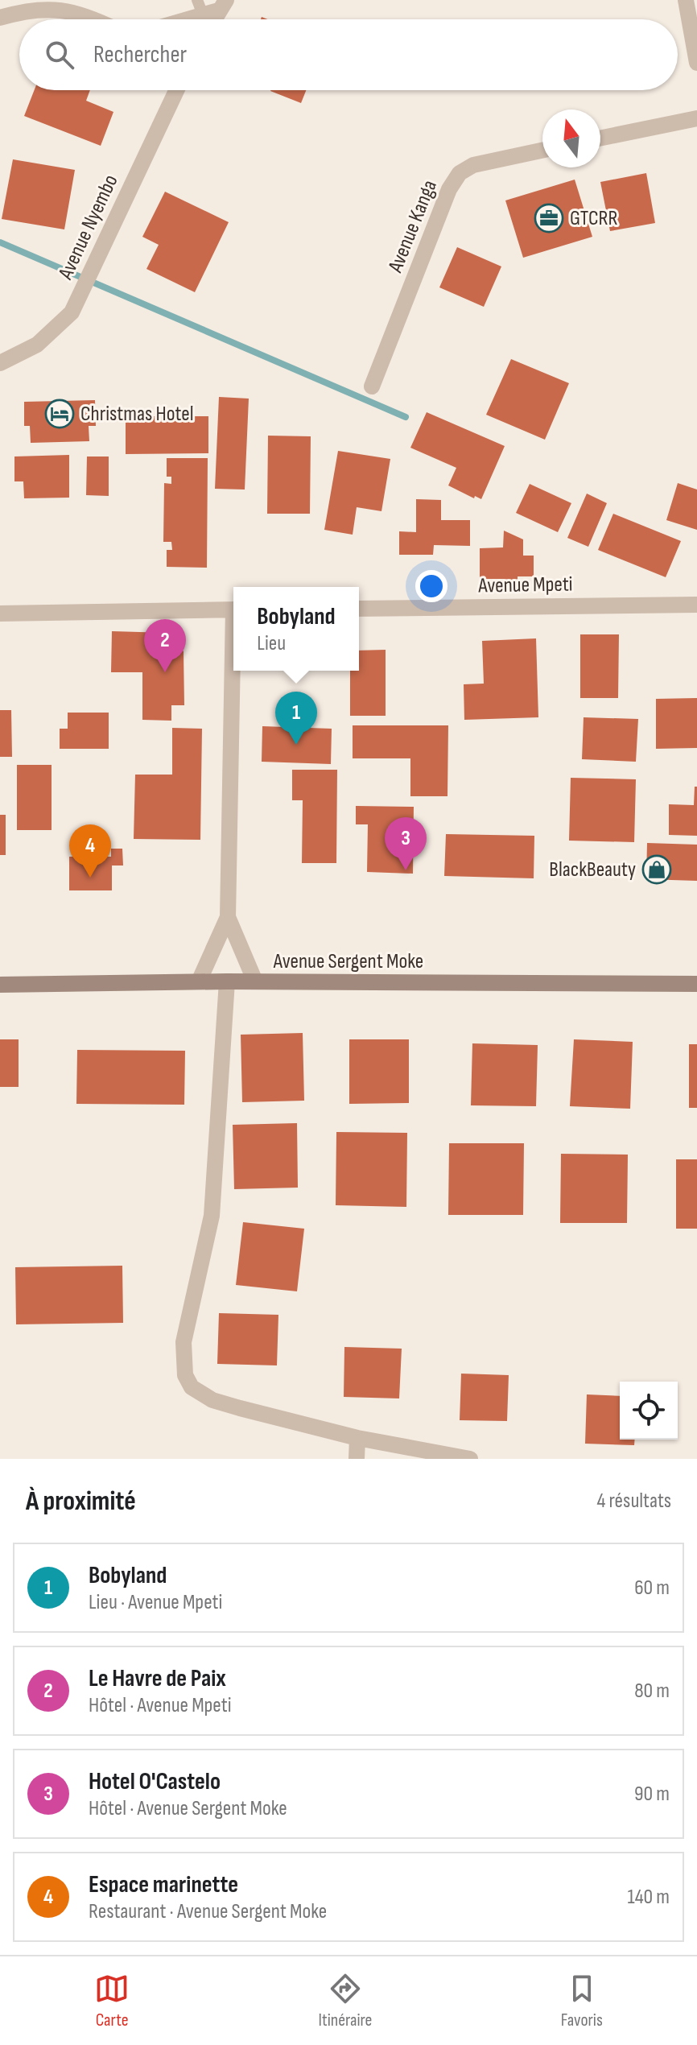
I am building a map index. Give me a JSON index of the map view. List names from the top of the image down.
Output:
{
  "streets": {
    "main road": ["Avenue Sergent Moke"],
    "street": ["Avenue Kanga", "Avenue Nyembo", "Avenue Mpeti"]
  },
  "places": {
    "office": ["GTCRR"],
    "hotel": ["Christmas Hotel"],
    "shop": ["BlackBeauty"]
  },
  "north": "top",
  "page": {
    "search": "Rechercher",
    "popup": ["Bobyland", "Lieu"],
    "pins": [
      "2",
      "1",
      "3",
      "4"
    ],
    "heading": ["À proximité", "4 résultats"],
    "list": [
      {
        "mark": "1",
        "name": "Bobyland",
        "note": "Lieu · Avenue Mpeti",
        "value": "60 m"
      },
      {
        "mark": "2",
        "name": "Le Havre de Paix",
        "note": "Hôtel · Avenue Mpeti",
        "value": "80 m"
      },
      {
        "mark": "3",
        "name": "Hotel O'Castelo",
        "note": "Hôtel · Avenue Sergent Moke",
        "value": "90 m"
      },
      {
        "mark": "4",
        "name": "Espace marinette",
        "note": "Restaurant · Avenue Sergent Moke",
        "value": "140 m"
      }
    ],
    "nav": ["Carte", "Itinéraire", "Favoris"]
  }
}
